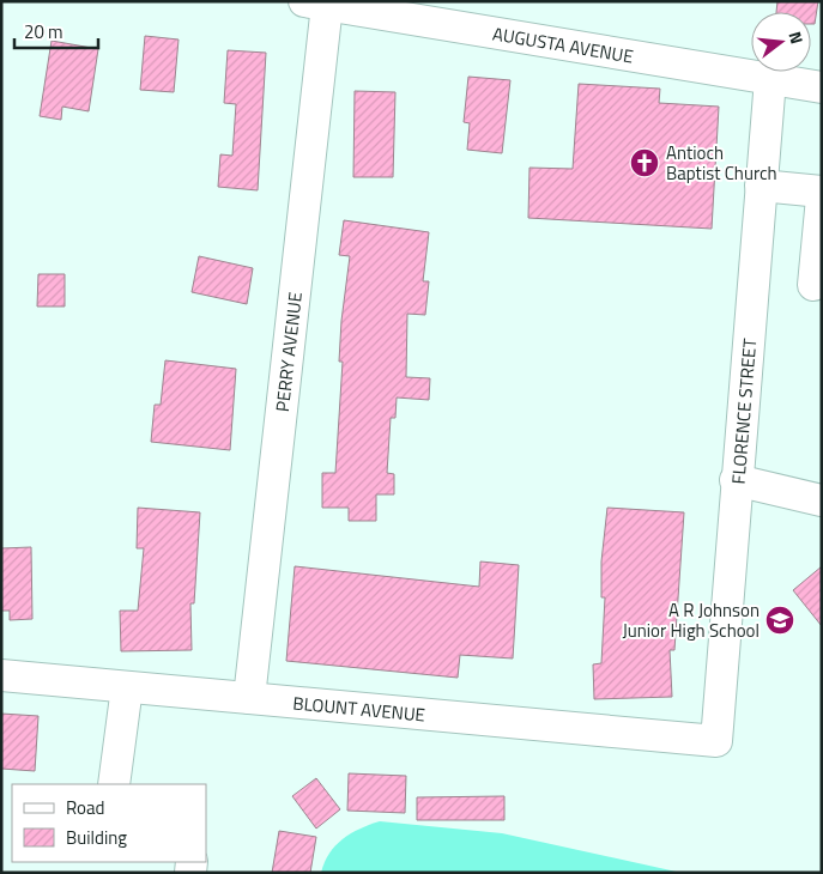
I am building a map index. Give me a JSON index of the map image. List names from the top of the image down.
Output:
{
  "streets": {
    "street": [
      "AUGUSTA AVENUE",
      "PERRY AVENUE",
      "FLORENCE STREET",
      "BLOUNT AVENUE"
    ]
  },
  "crossings": [
    ["AUGUSTA AVENUE", "PERRY AVENUE"],
    ["AUGUSTA AVENUE", "FLORENCE STREET"],
    ["PERRY AVENUE", "BLOUNT AVENUE"],
    ["FLORENCE STREET", "BLOUNT AVENUE"]
  ],
  "places": {
    "church": ["Antioch Baptist Church"],
    "school or university": ["A R Johnson Junior High School"]
  },
  "legend": ["Road", "Building"],
  "scale_bar": "20 m",
  "north": "right"
}
